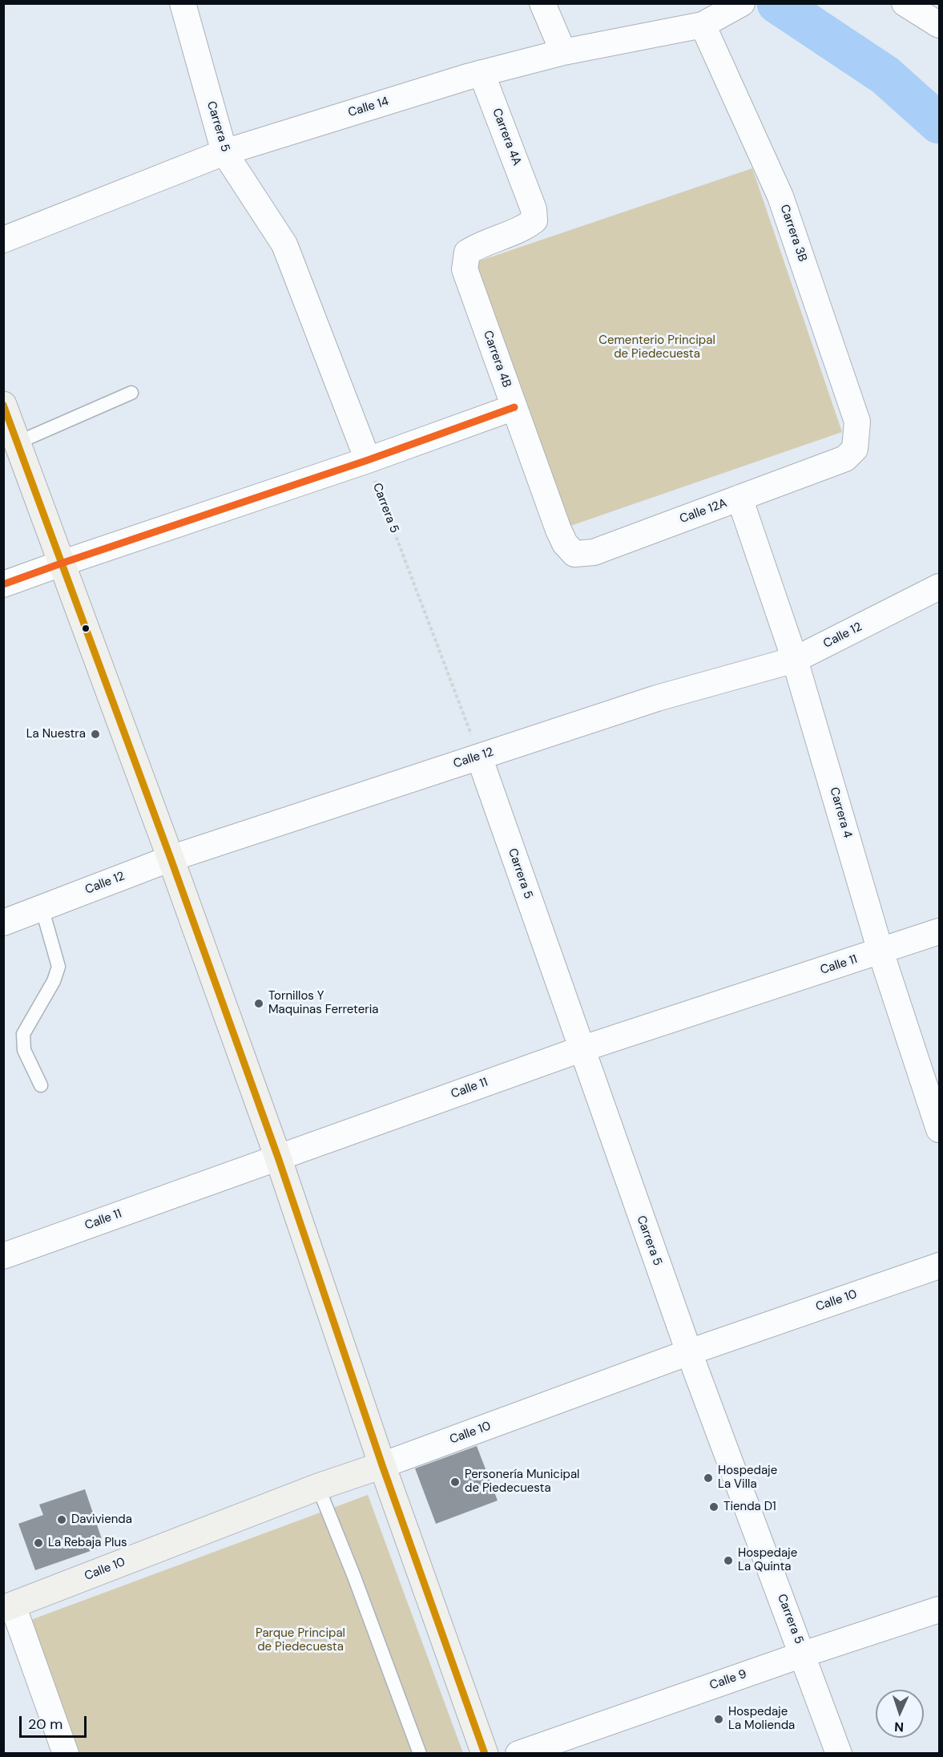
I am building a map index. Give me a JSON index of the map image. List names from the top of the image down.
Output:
{
  "streets": {
    "street": [
      "Calle 14",
      "Carrera 5",
      "Carrera 4A",
      "Carrera 3B",
      "Carrera 4B",
      "Calle 12A",
      "Calle 12",
      "Carrera 4",
      "Calle 11",
      "Calle 10",
      "Calle 9"
    ]
  },
  "crossings": [
    ["Calle 14", "Carrera 5"],
    ["Calle 14", "Carrera 4A"],
    ["Calle 14", "Carrera 3B"],
    ["Carrera 5", "Calle 12"],
    ["Carrera 5", "Calle 11"],
    ["Carrera 5", "Calle 10"],
    ["Carrera 5", "Calle 9"],
    ["Carrera 4A", "Carrera 4B"],
    ["Carrera 3B", "Calle 12A"],
    ["Carrera 4B", "Calle 12A"],
    ["Calle 12A", "Carrera 4"],
    ["Calle 12", "Carrera 4"],
    ["Carrera 4", "Calle 11"]
  ],
  "parks": ["Cementerio Principal de Piedecuesta", "Parque Principal de Piedecuesta"],
  "places": [
    "La Nuestra",
    "Tornillos Y Maquinas Ferreteria",
    "Hospedaje La Villa",
    "Personería Municipal de Piedecuesta",
    "Tienda D1",
    "Davivienda",
    "La Rebaja Plus",
    "Hospedaje La Quinta",
    "Hospedaje La Molienda"
  ],
  "scale_bar": "20 m",
  "north": "bottom"
}
